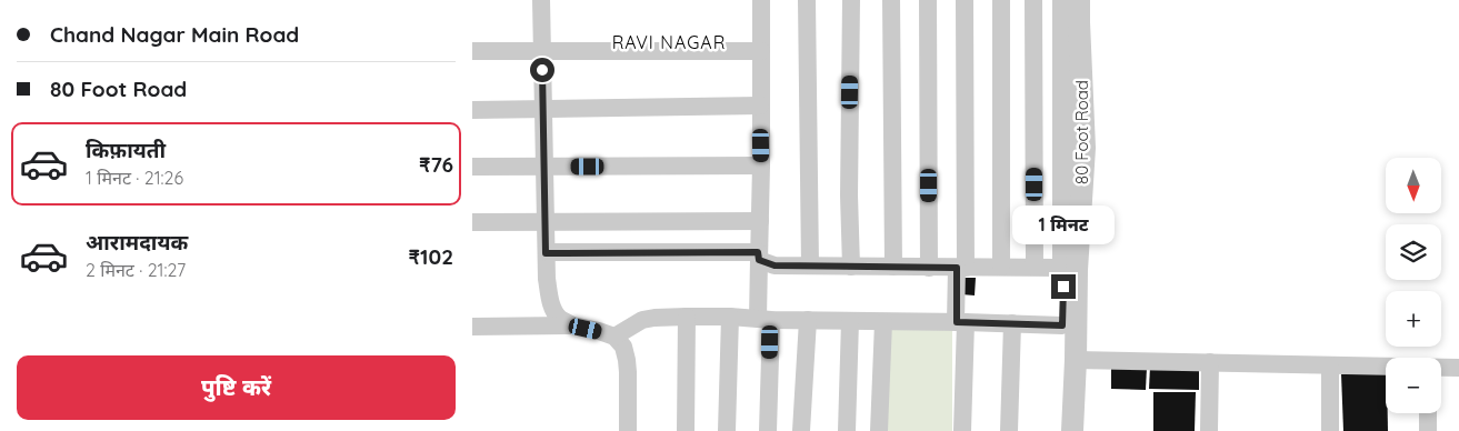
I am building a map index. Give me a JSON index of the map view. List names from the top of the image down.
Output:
{
  "streets": {
    "street": ["80 Foot Road"]
  },
  "districts": ["RAVI NAGAR"],
  "north": "bottom",
  "page": {
    "banner": ["Chand Nagar Main Road", "80 Foot Road"],
    "list": [
      {
        "name": "किफ़ायती",
        "note": "1 मिनट · 21:26",
        "value": "₹76"
      },
      {
        "name": "आरामदायक",
        "note": "2 मिनट · 21:27",
        "value": "₹102"
      }
    ],
    "map_buttons": ["+", "−"],
    "bubble": "1 मिनट",
    "buttons": "पुष्टि करें"
  }
}
